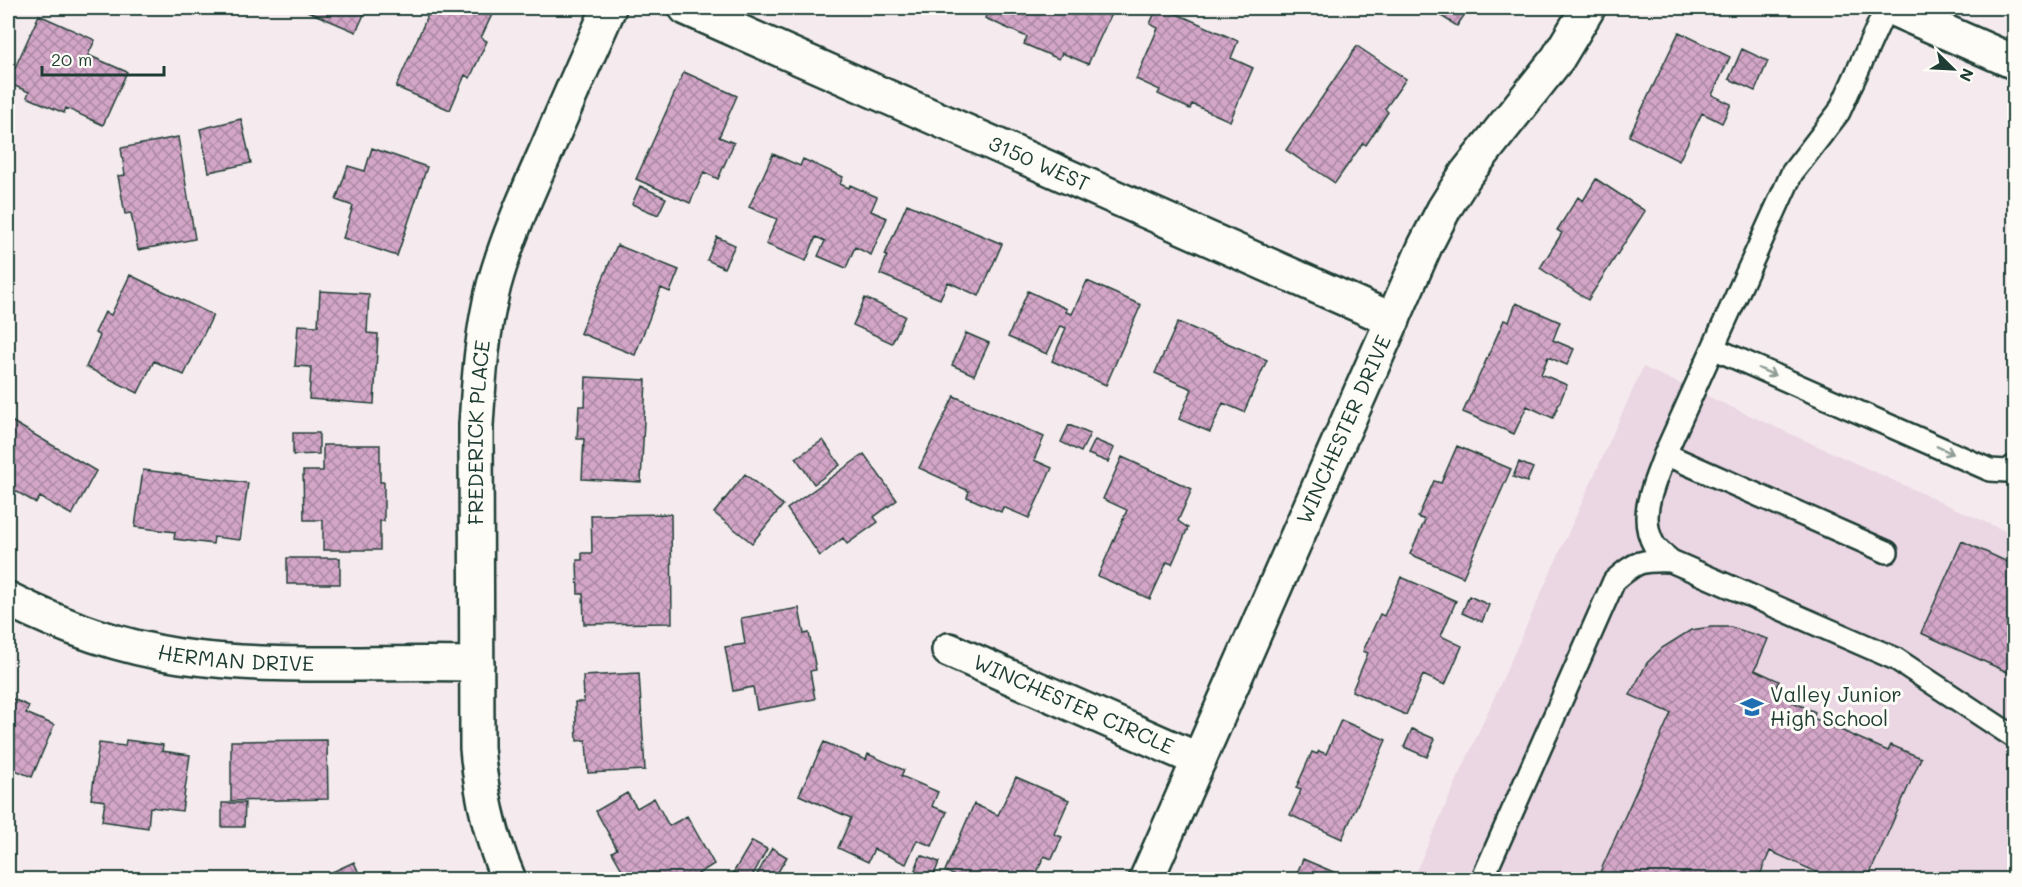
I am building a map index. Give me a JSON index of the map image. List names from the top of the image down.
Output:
{
  "streets": {
    "street": [
      "3150 WEST",
      "WINCHESTER DRIVE",
      "FREDERICK PLACE",
      "HERMAN DRIVE",
      "WINCHESTER CIRCLE"
    ]
  },
  "crossings": [
    ["3150 WEST", "WINCHESTER DRIVE"],
    ["WINCHESTER DRIVE", "WINCHESTER CIRCLE"],
    ["FREDERICK PLACE", "HERMAN DRIVE"]
  ],
  "places": {
    "school or university": ["Valley Junior High School"]
  },
  "scale_bar": "20 m",
  "north": "bottom right"
}
